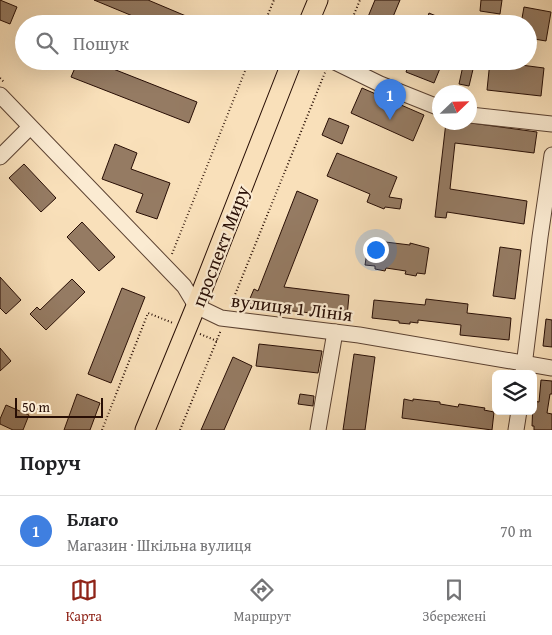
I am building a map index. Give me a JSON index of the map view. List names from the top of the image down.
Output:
{
  "streets": {
    "main road": ["проспект Миру"],
    "street": ["вулиця 1 Лінія"]
  },
  "crossings": [
    ["проспект Миру", "вулиця 1 Лінія"]
  ],
  "scale_bar": "50 m",
  "north": "top right",
  "page": {
    "search": "Пошук",
    "pins": "1",
    "scale": "50 m",
    "heading": "Поруч",
    "list": [
      {
        "mark": "1",
        "name": "Благо",
        "note": "Магазин · Шкільна вулиця",
        "value": "70 m"
      }
    ],
    "nav": ["Карта", "Маршрут", "Збережені"]
  }
}
